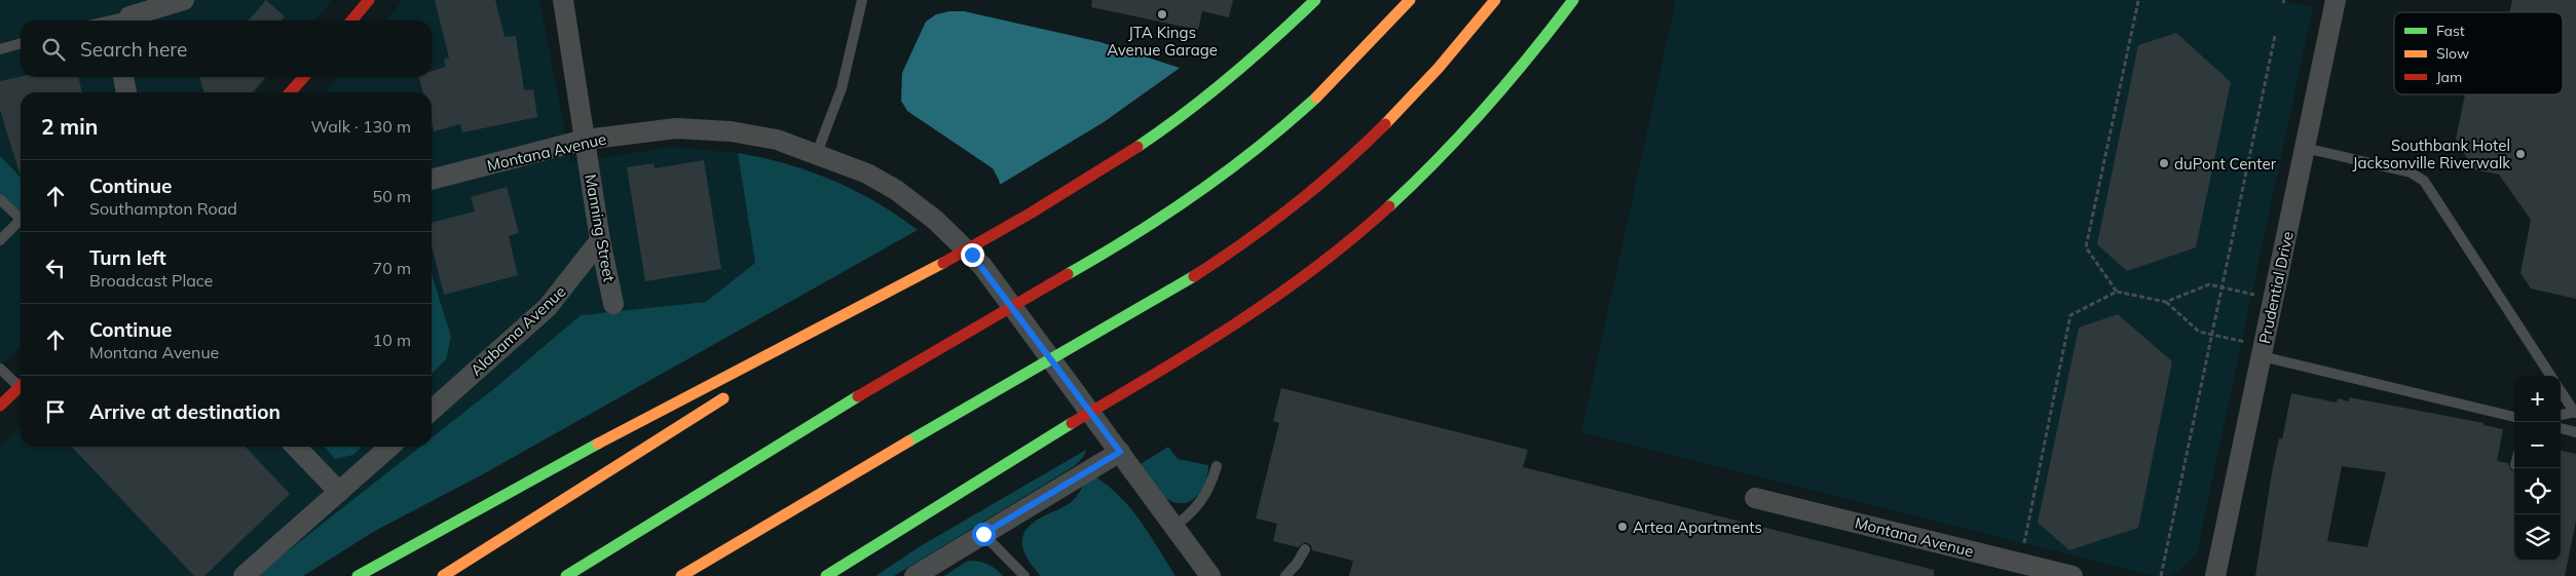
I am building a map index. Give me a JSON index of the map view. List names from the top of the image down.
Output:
{
  "streets": {
    "street": [
      "Montana Avenue",
      "Manning Street",
      "Prudential Drive",
      "Alabama Avenue"
    ]
  },
  "crossings": [
    ["Montana Avenue", "Manning Street"],
    ["Manning Street", "Alabama Avenue"]
  ],
  "places": [
    "JTA Kings Avenue Garage",
    "Southbank Hotel Jacksonville Riverwalk",
    "duPont Center",
    "Artea Apartments"
  ],
  "legend": ["Fast", "Slow", "Jam"],
  "page": {
    "search": "Search here",
    "heading": ["2 min", "Walk · 130 m"],
    "list": [
      ["Continue", "Southampton Road", "50 m"],
      ["Turn left", "Broadcast Place", "70 m"],
      ["Continue", "Montana Avenue", "10 m"],
      "Arrive at destination"
    ],
    "map_buttons": ["+", "−"]
  }
}
